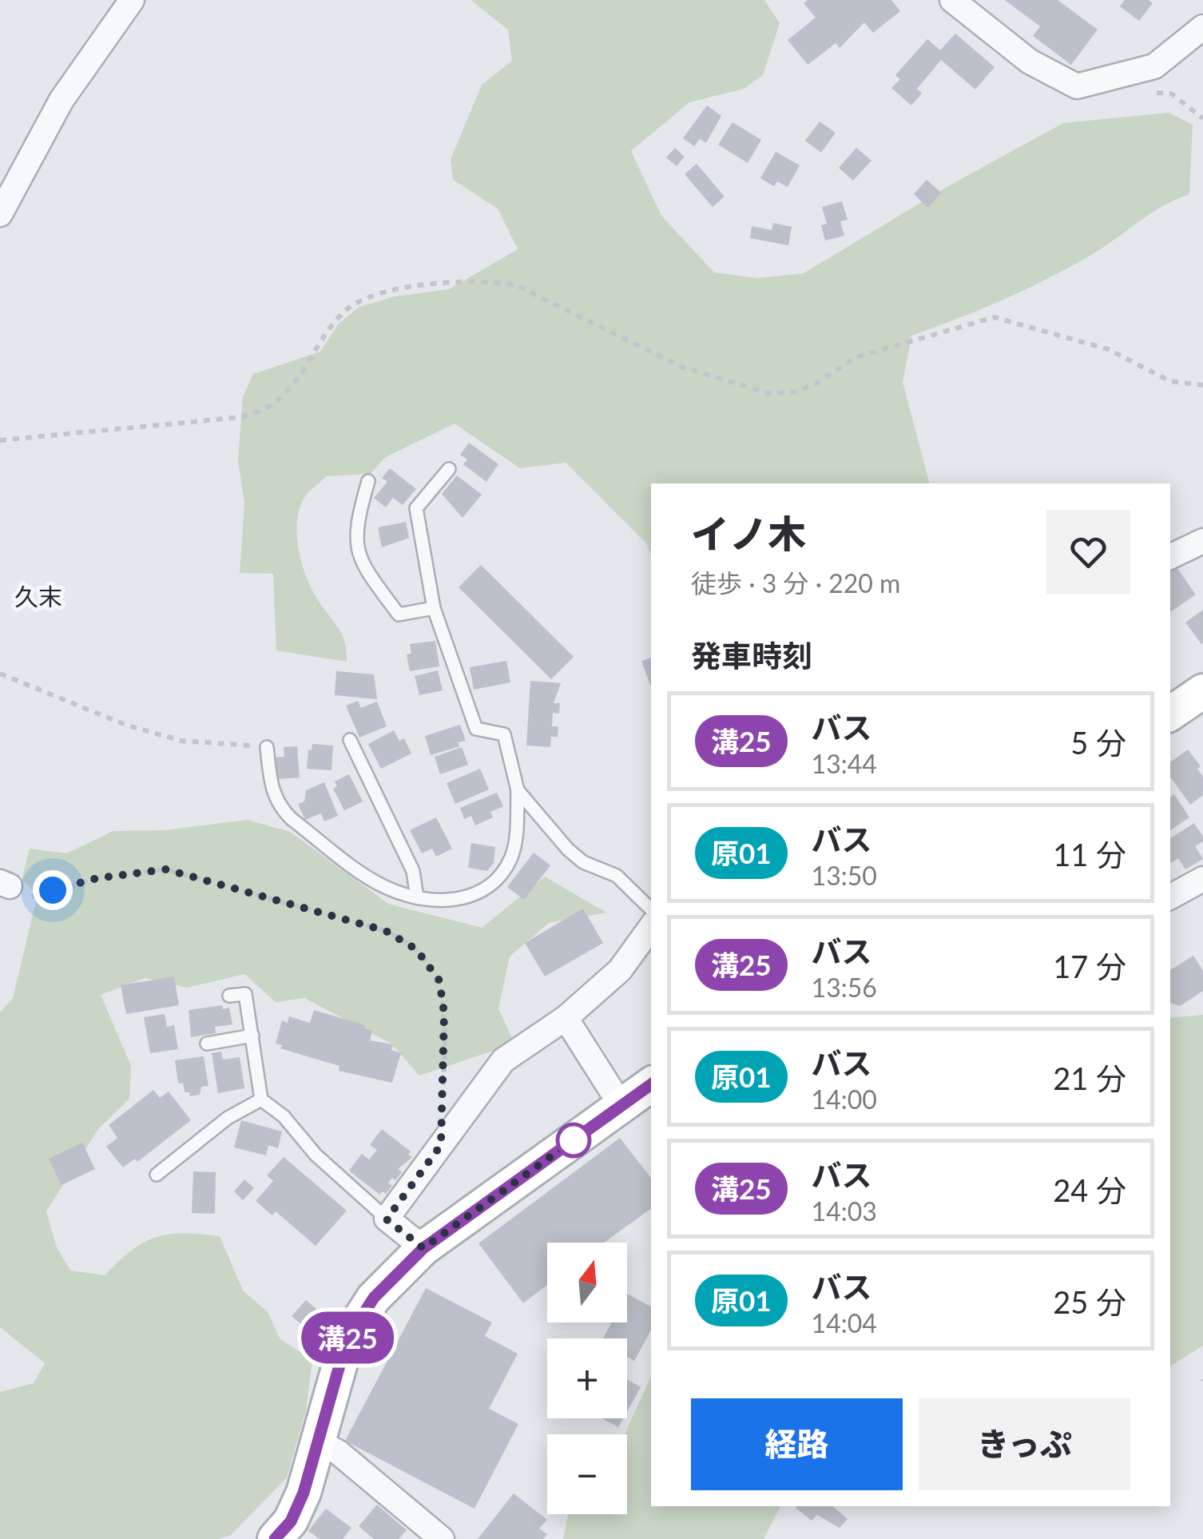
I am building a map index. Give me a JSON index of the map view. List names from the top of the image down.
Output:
{
  "districts": ["久末"],
  "lines": ["bus line 溝25"],
  "north": "top",
  "page": {
    "on_map": "溝25",
    "heading": [
      ["イノ木", "徒歩 · 3 分 · 220 m"],
      "発車時刻"
    ],
    "list": [
      {
        "mark": "溝25",
        "name": "バス",
        "note": "13:44",
        "value": "5 分"
      },
      {
        "mark": "原01",
        "name": "バス",
        "note": "13:50",
        "value": "11 分"
      },
      {
        "mark": "溝25",
        "name": "バス",
        "note": "13:56",
        "value": "17 分"
      },
      {
        "mark": "原01",
        "name": "バス",
        "note": "14:00",
        "value": "21 分"
      },
      {
        "mark": "溝25",
        "name": "バス",
        "note": "14:03",
        "value": "24 分"
      },
      {
        "mark": "原01",
        "name": "バス",
        "note": "14:04",
        "value": "25 分"
      }
    ],
    "map_buttons": ["+", "−"],
    "buttons": ["経路", "きっぷ"]
  }
}
